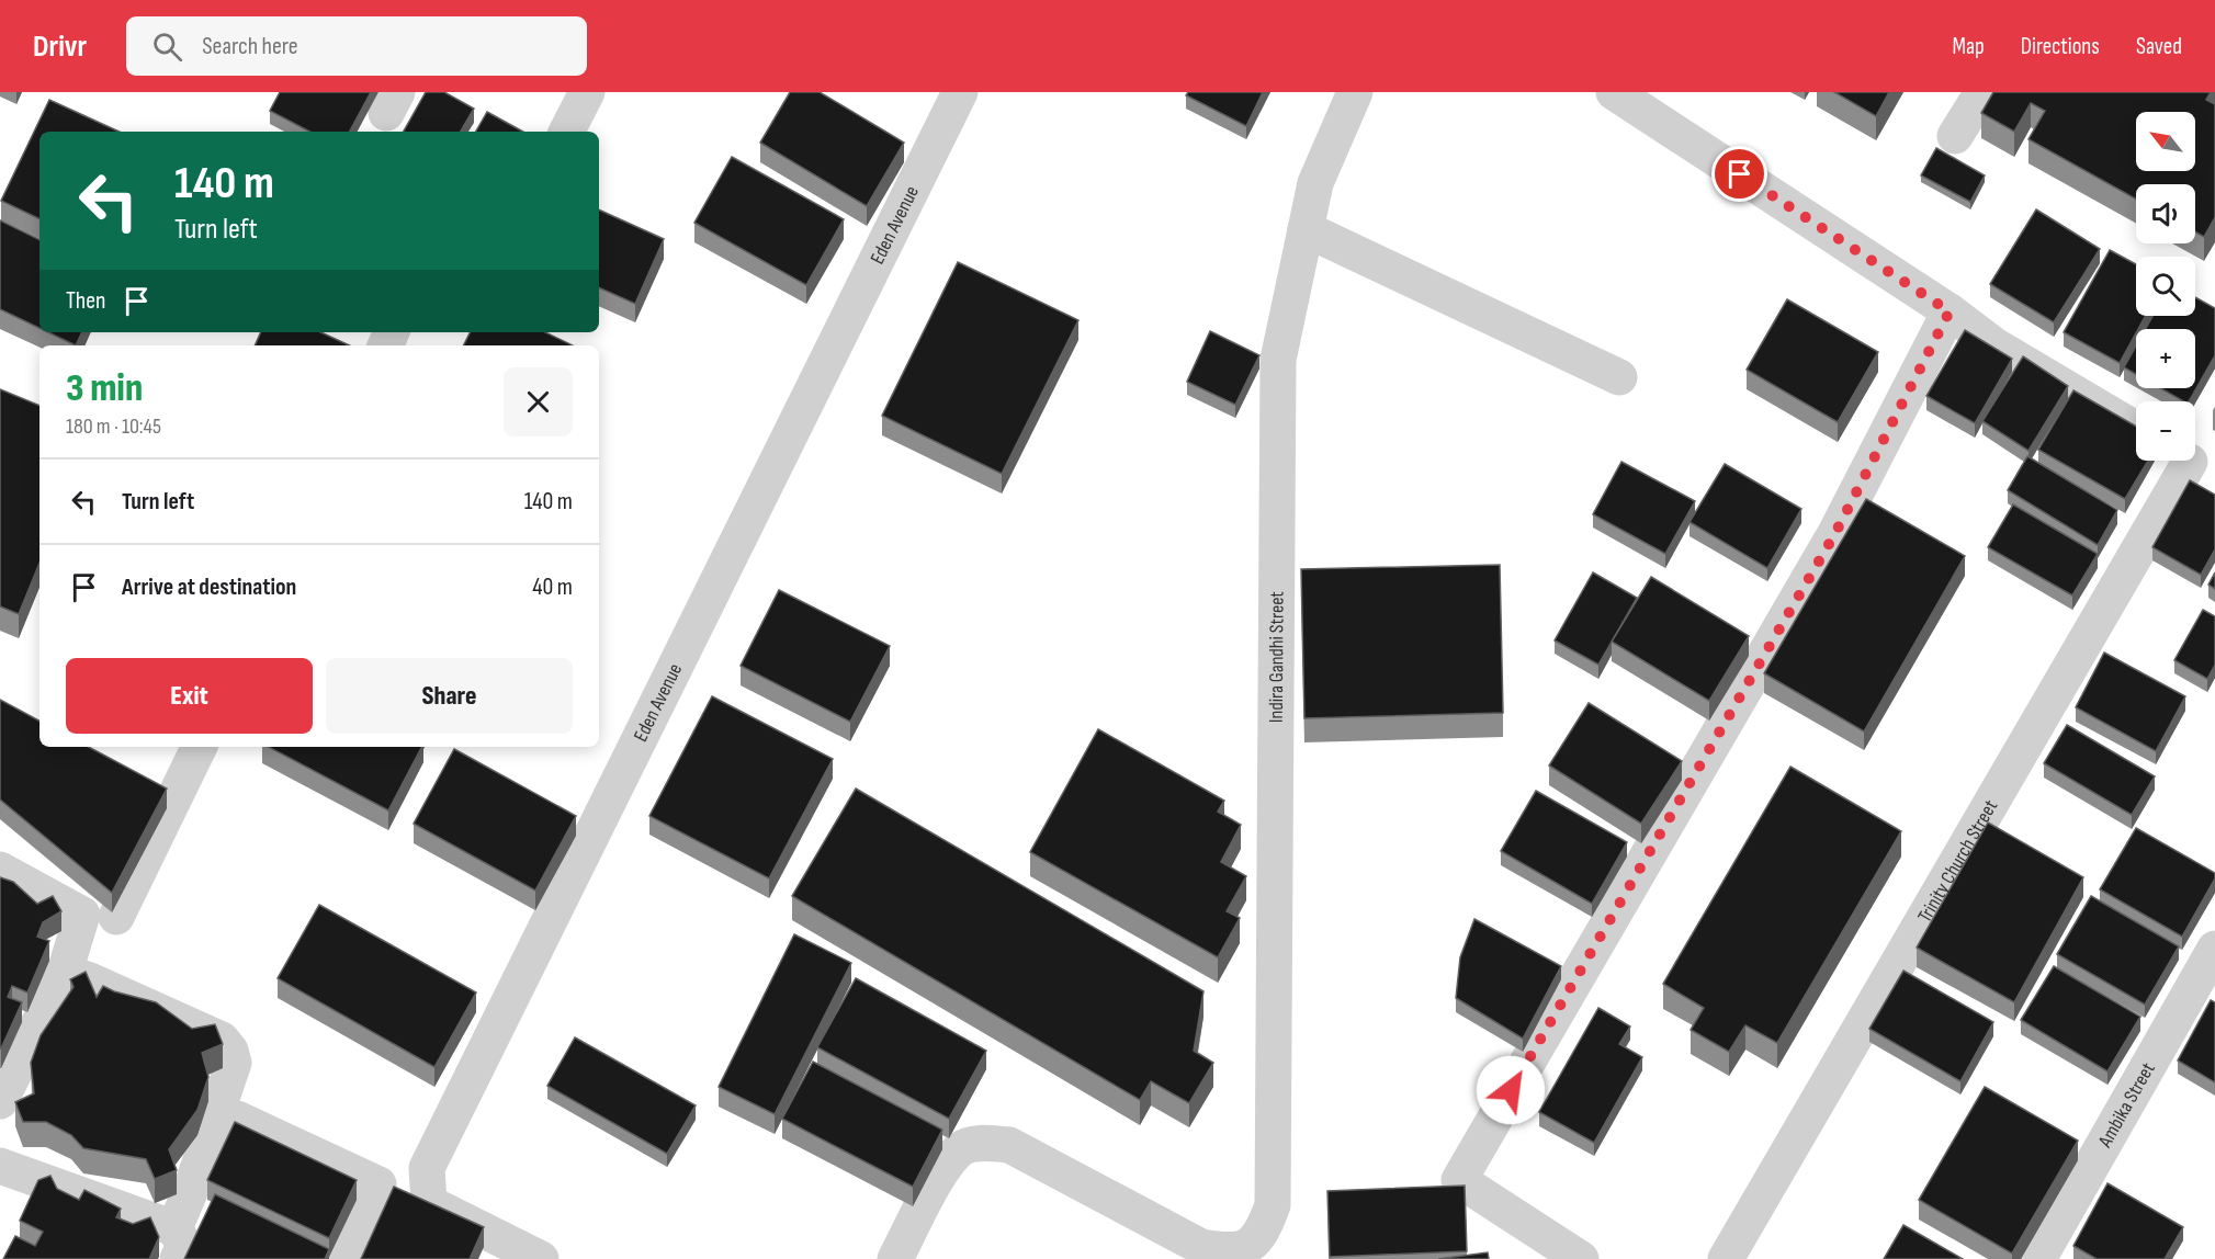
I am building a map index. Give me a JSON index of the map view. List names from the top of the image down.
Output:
{
  "streets": {
    "street": [
      "Eden Avenue",
      "Indira Gandhi Street",
      "Trinity Church Street",
      "Ambika Street"
    ]
  },
  "north": "top left",
  "page": {
    "header": "Drivr",
    "search": "Search here",
    "nav": ["Map", "Directions", "Saved"],
    "map_buttons": ["+", "−"],
    "turn": ["140 m", "Turn left"],
    "then": "Then",
    "heading": ["3 min", "180 m · 10:45"],
    "list": [
      {
        "name": "Turn left",
        "value": "140 m"
      },
      {
        "name": "Arrive at destination",
        "value": "40 m"
      }
    ],
    "buttons": ["Exit", "Share"]
  }
}
